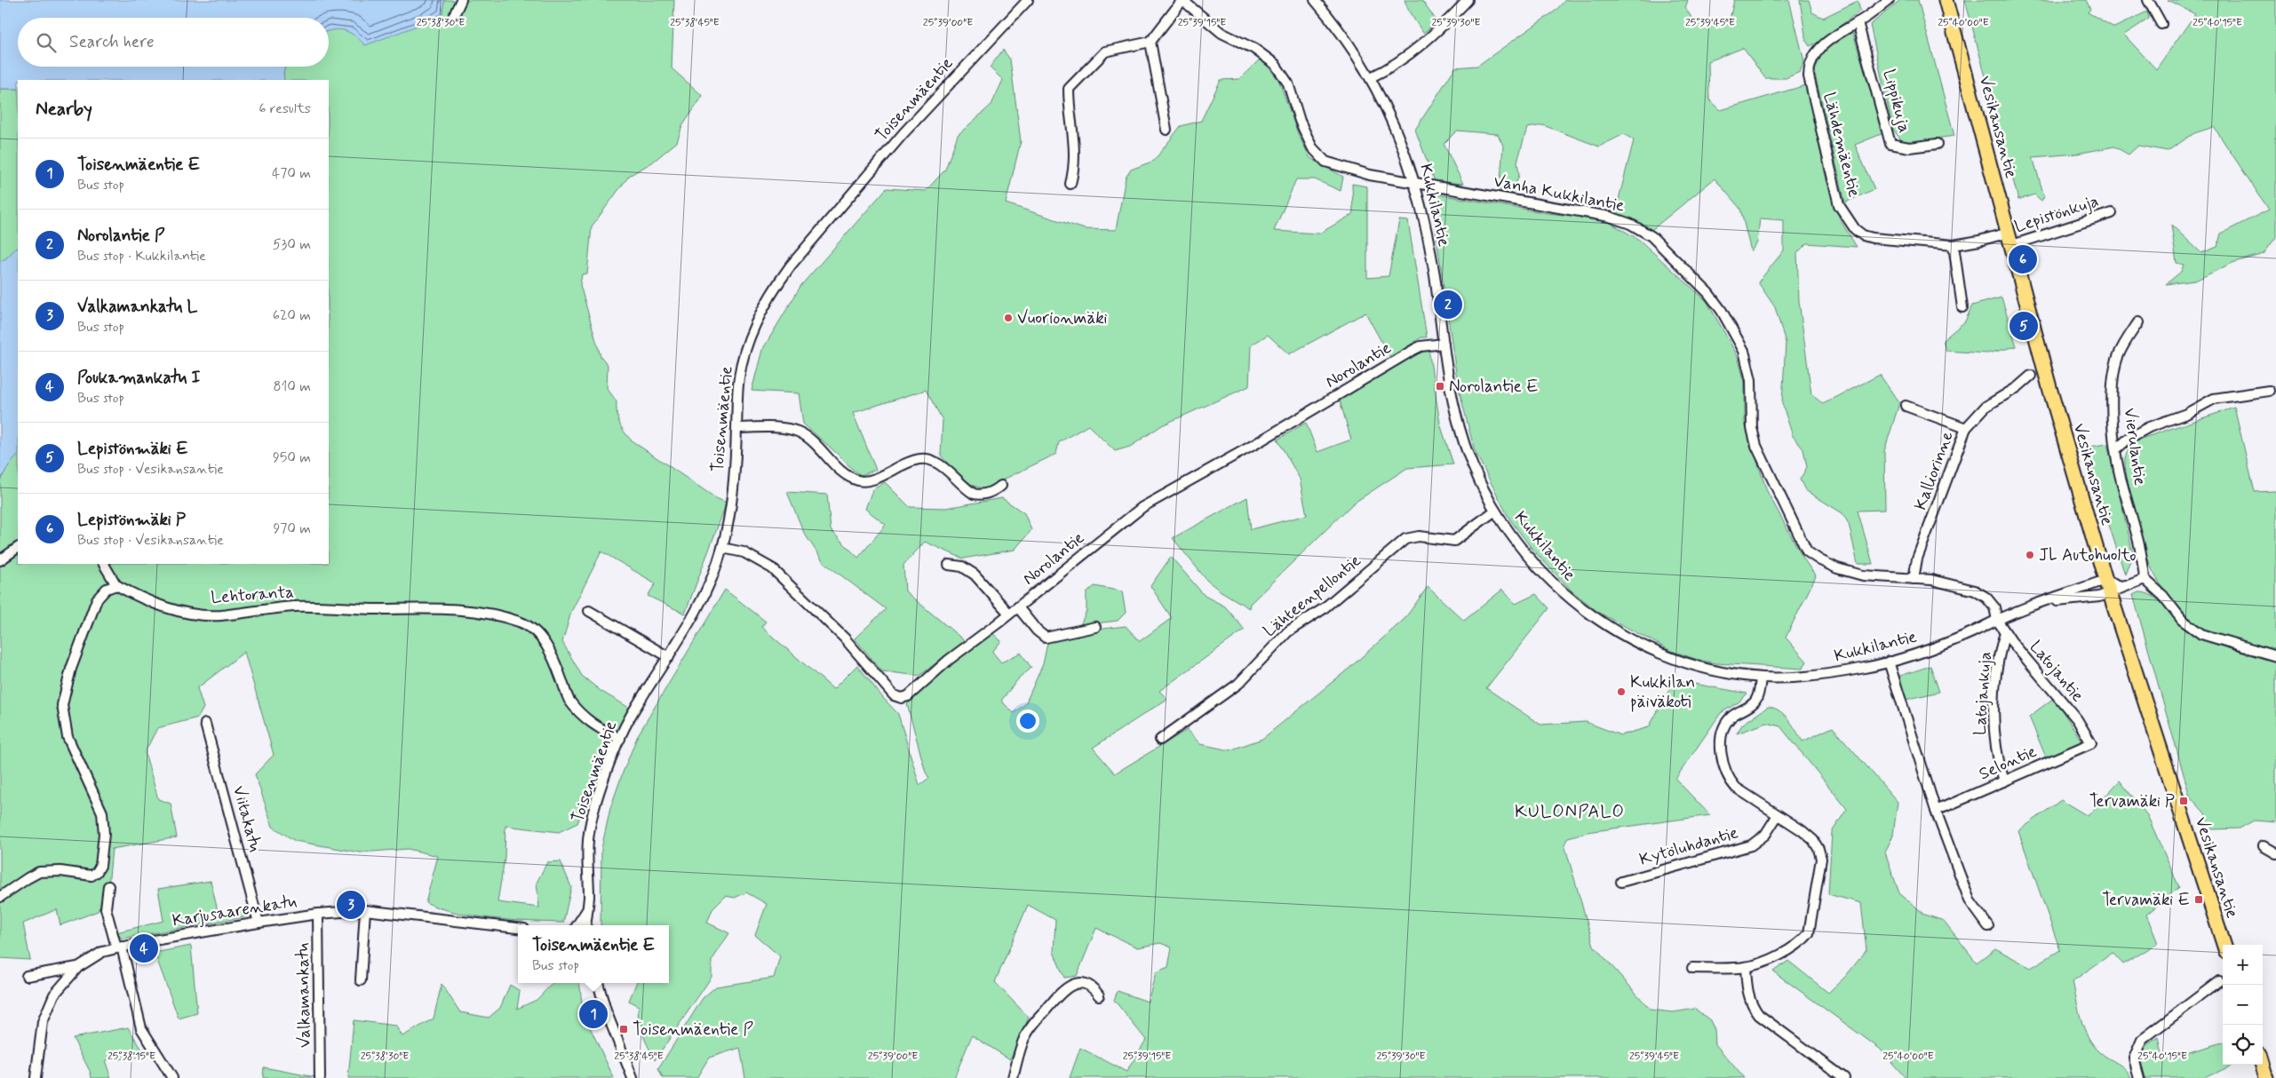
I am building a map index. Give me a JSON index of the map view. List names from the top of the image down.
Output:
{
  "streets": {
    "highway": ["Vesikansantie"],
    "street": [
      "Toisenmäentie",
      "Lippikuja",
      "Lähdemäentie",
      "Vanha Kukkilantie",
      "Kukkilantie",
      "Lepistönkuja",
      "Norolantie",
      "Vierulantie",
      "Kalliorinne",
      "Lehtoranta",
      "Lähteenpellontie",
      "Latojantie",
      "Latojankuja",
      "Selontie",
      "Viitakatu",
      "Kytöluhdantie",
      "Karjusaarenkatu",
      "Valkamankatu"
    ]
  },
  "crossings": [
    ["Toisenmäentie", "Norolantie"],
    ["Toisenmäentie", "Lehtoranta"],
    ["Lippikuja", "Lähdemäentie"],
    ["Vesikansantie", "Lähdemäentie"],
    ["Vesikansantie", "Kukkilantie"],
    ["Vesikansantie", "Lepistönkuja"],
    ["Lähdemäentie", "Lepistönkuja"],
    ["Vanha Kukkilantie", "Kukkilantie"],
    ["Vanha Kukkilantie", "Kalliorinne"],
    ["Vanha Kukkilantie", "Latojantie"],
    ["Kukkilantie", "Norolantie"],
    ["Kukkilantie", "Vierulantie"],
    ["Kukkilantie", "Lähteenpellontie"],
    ["Kukkilantie", "Latojantie"],
    ["Latojantie", "Latojankuja"],
    ["Latojantie", "Selontie"],
    ["Latojankuja", "Selontie"],
    ["Viitakatu", "Karjusaarenkatu"],
    ["Karjusaarenkatu", "Valkamankatu"]
  ],
  "districts": ["KULONPALO"],
  "places": {
    "other": ["Vuorionmäki", "JL Autohuolto", "Kukkilan päiväkoti"],
    "transit": [
      "Norolantie E",
      "Tervamäki P",
      "Tervamäki E",
      "Toisenmäentie P"
    ]
  },
  "page": {
    "search": "Search here",
    "heading": ["Nearby", "6 results"],
    "list": [
      {
        "mark": "1",
        "name": "Toisenmäentie E",
        "note": "Bus stop",
        "value": "470 m"
      },
      {
        "mark": "2",
        "name": "Norolantie P",
        "note": "Bus stop · Kukkilantie",
        "value": "530 m"
      },
      {
        "mark": "3",
        "name": "Valkamankatu L",
        "note": "Bus stop",
        "value": "620 m"
      },
      {
        "mark": "4",
        "name": "Poukamankatu I",
        "note": "Bus stop",
        "value": "810 m"
      },
      {
        "mark": "5",
        "name": "Lepistönmäki E",
        "note": "Bus stop · Vesikansantie",
        "value": "950 m"
      },
      {
        "mark": "6",
        "name": "Lepistönmäki P",
        "note": "Bus stop · Vesikansantie",
        "value": "970 m"
      }
    ],
    "pins": [
      "6",
      "2",
      "5",
      "3",
      "4",
      "1"
    ],
    "popup": ["Toisenmäentie E", "Bus stop"],
    "map_buttons": ["+", "−"]
  },
  "coordinates": [
    "25°38'30\"E",
    "25°38'45\"E",
    "25°39'00\"E",
    "25°39'15\"E",
    "25°39'30\"E",
    "25°39'45\"E",
    "25°40'00\"E",
    "25°40'15\"E",
    "25°38'15\"E"
  ]
}
